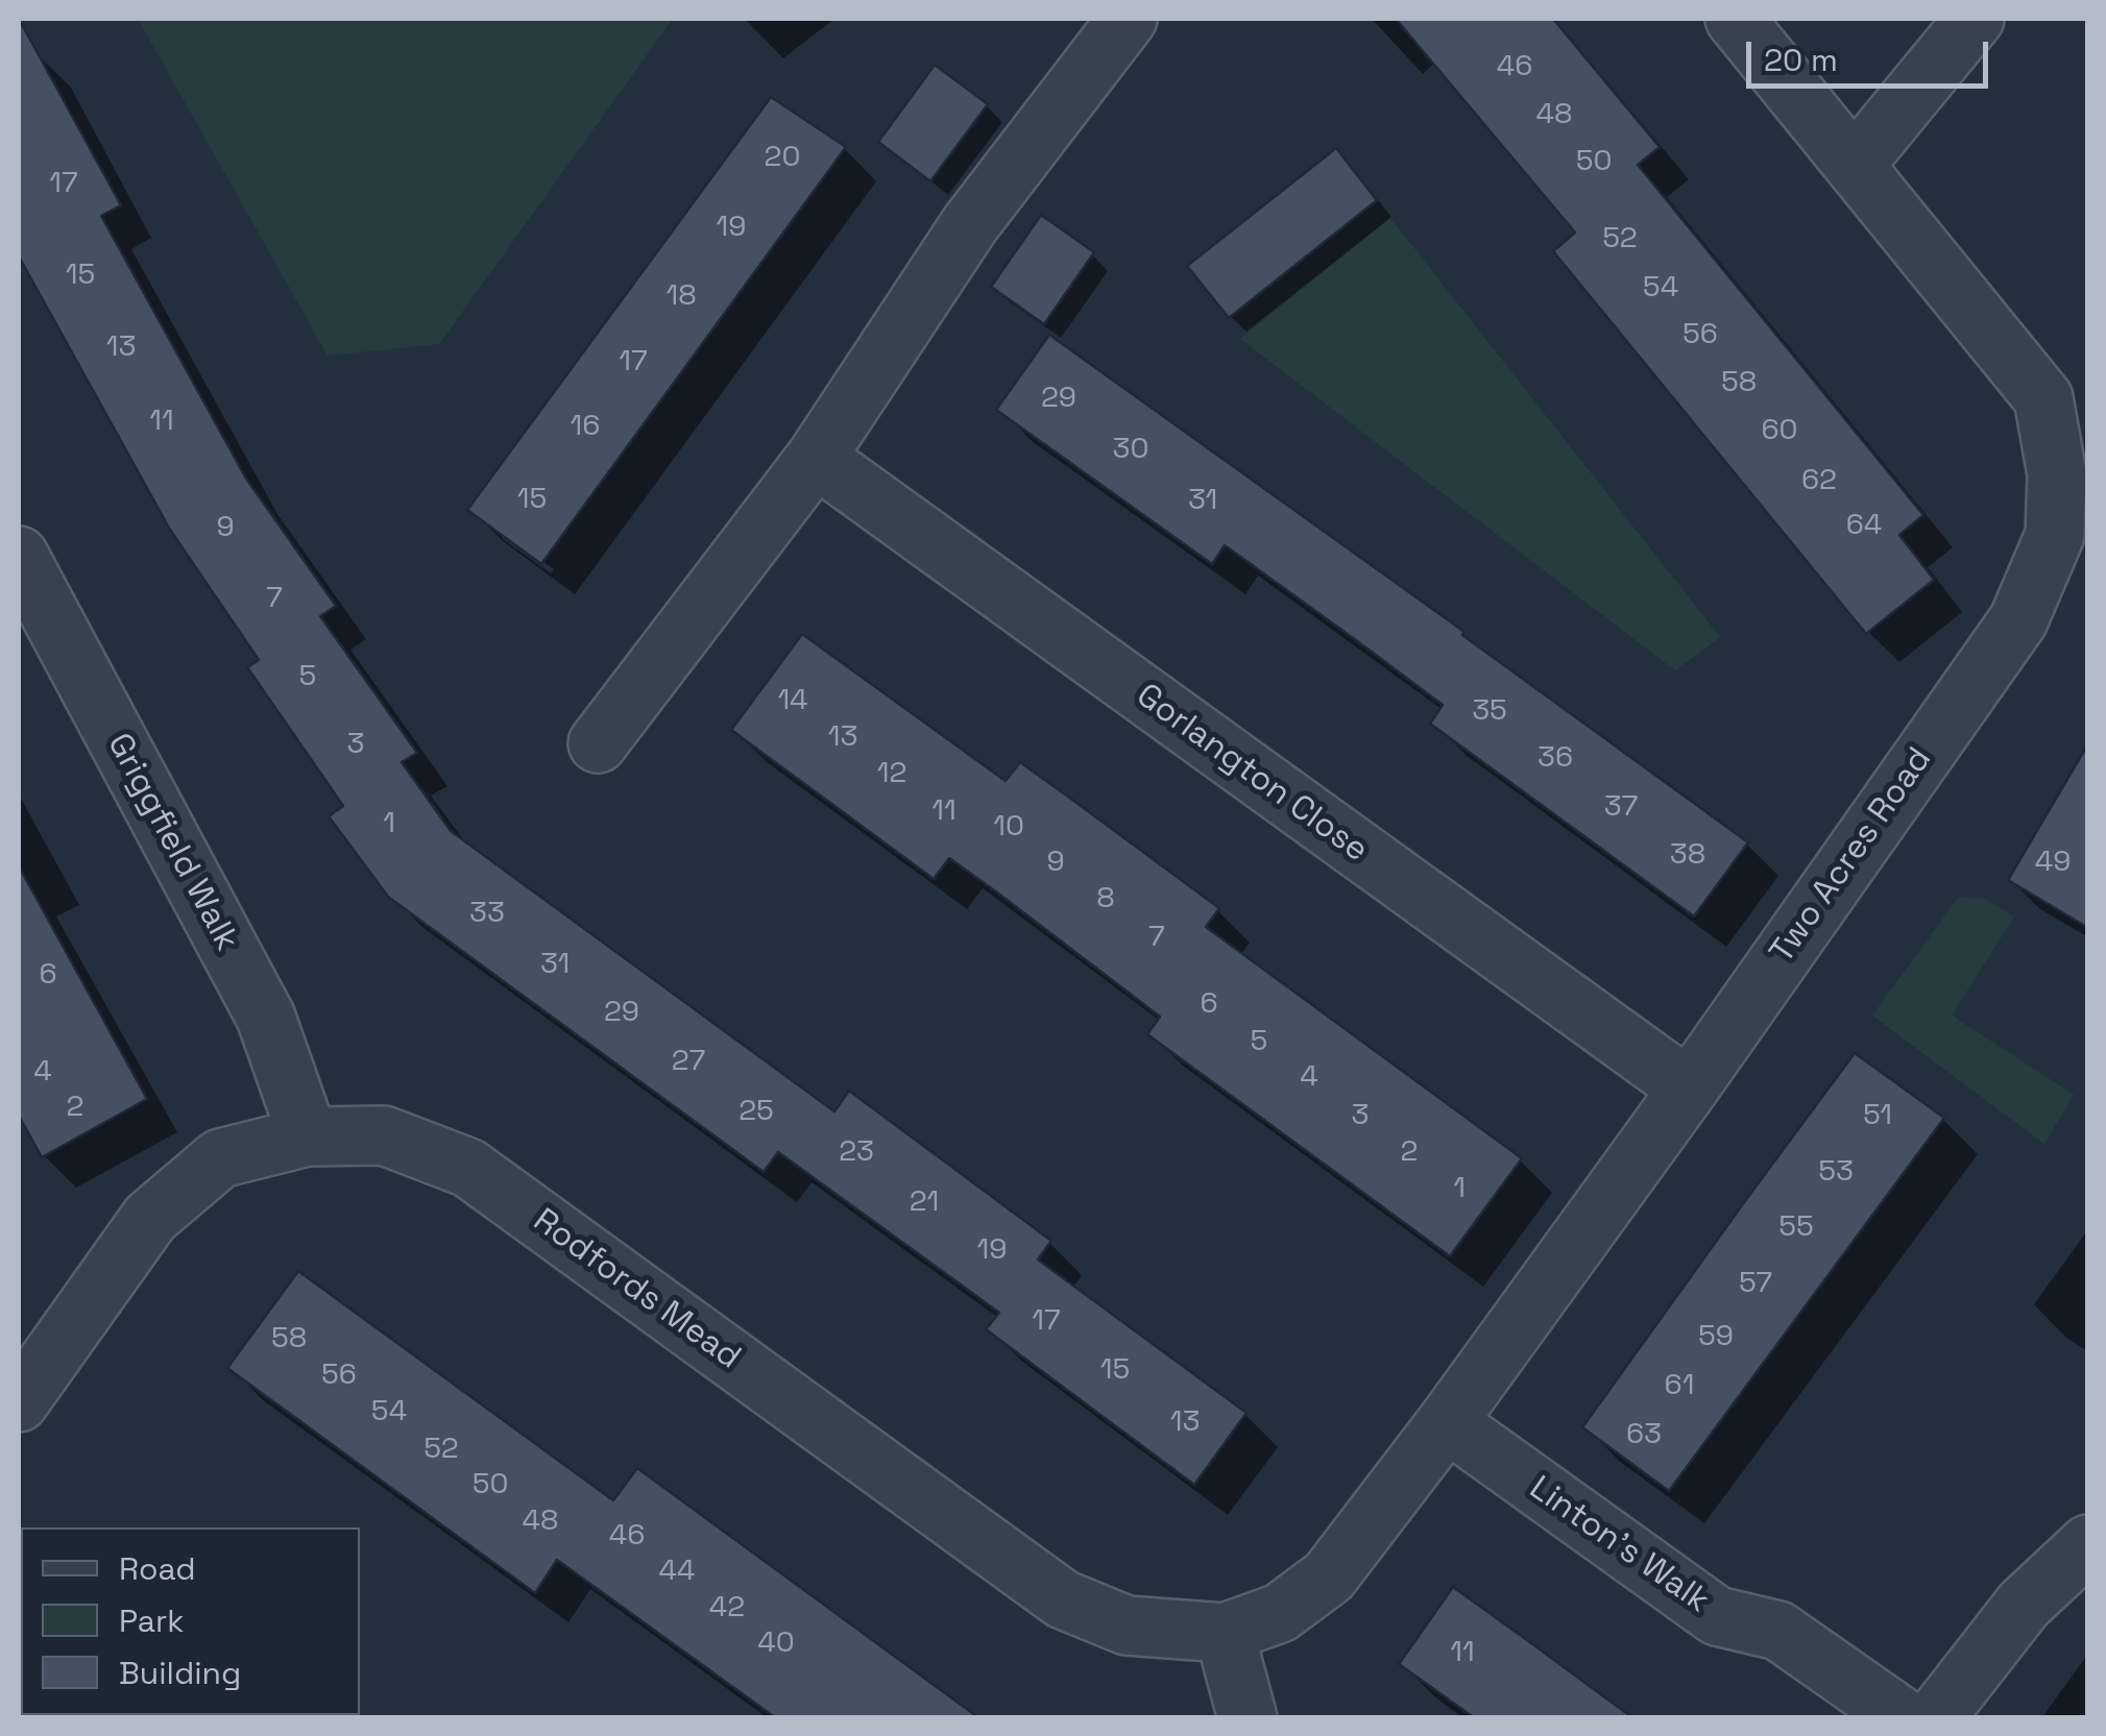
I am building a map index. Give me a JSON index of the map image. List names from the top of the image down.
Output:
{
  "streets": {
    "street": [
      "Gorlangton Close",
      "Griggfield Walk",
      "Two Acres Road",
      "Rodfords Mead",
      "Linton's Walk"
    ]
  },
  "crossings": [
    ["Gorlangton Close", "Two Acres Road"],
    ["Griggfield Walk", "Rodfords Mead"],
    ["Two Acres Road", "Rodfords Mead"],
    ["Two Acres Road", "Linton's Walk"]
  ],
  "house_numbers": [
    "46",
    "48",
    "20",
    "50",
    "17",
    "19",
    "52",
    "15",
    "54",
    "18",
    "56",
    "13",
    "17",
    "58",
    "29",
    "11",
    "16",
    "60",
    "30",
    "62",
    "15",
    "31",
    "64",
    "9",
    "7",
    "5",
    "14",
    "35",
    "13",
    "3",
    "36",
    "12",
    "37",
    "11",
    "1",
    "10",
    "38",
    "9",
    "49",
    "8",
    "33",
    "7",
    "31",
    "6",
    "6",
    "29",
    "5",
    "27",
    "4",
    "4",
    "2",
    "25",
    "3",
    "51",
    "23",
    "2",
    "53",
    "1",
    "21",
    "55",
    "19",
    "57",
    "17",
    "59",
    "58",
    "15",
    "56",
    "61",
    "54",
    "13",
    "63",
    "52",
    "50",
    "48",
    "46",
    "44",
    "42",
    "40",
    "11"
  ],
  "legend": ["Road", "Park", "Building"],
  "scale_bar": "20 m"
}
